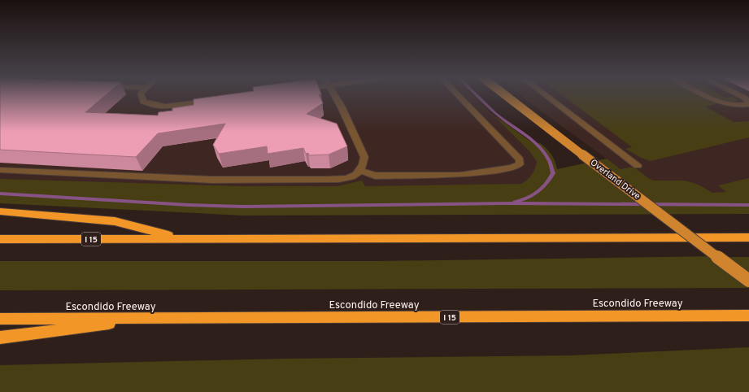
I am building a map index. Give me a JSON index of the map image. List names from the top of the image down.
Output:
{
  "streets": {
    "highway": ["I 15", "Escondido Freeway"],
    "main road": ["Overland Drive"]
  }
}
